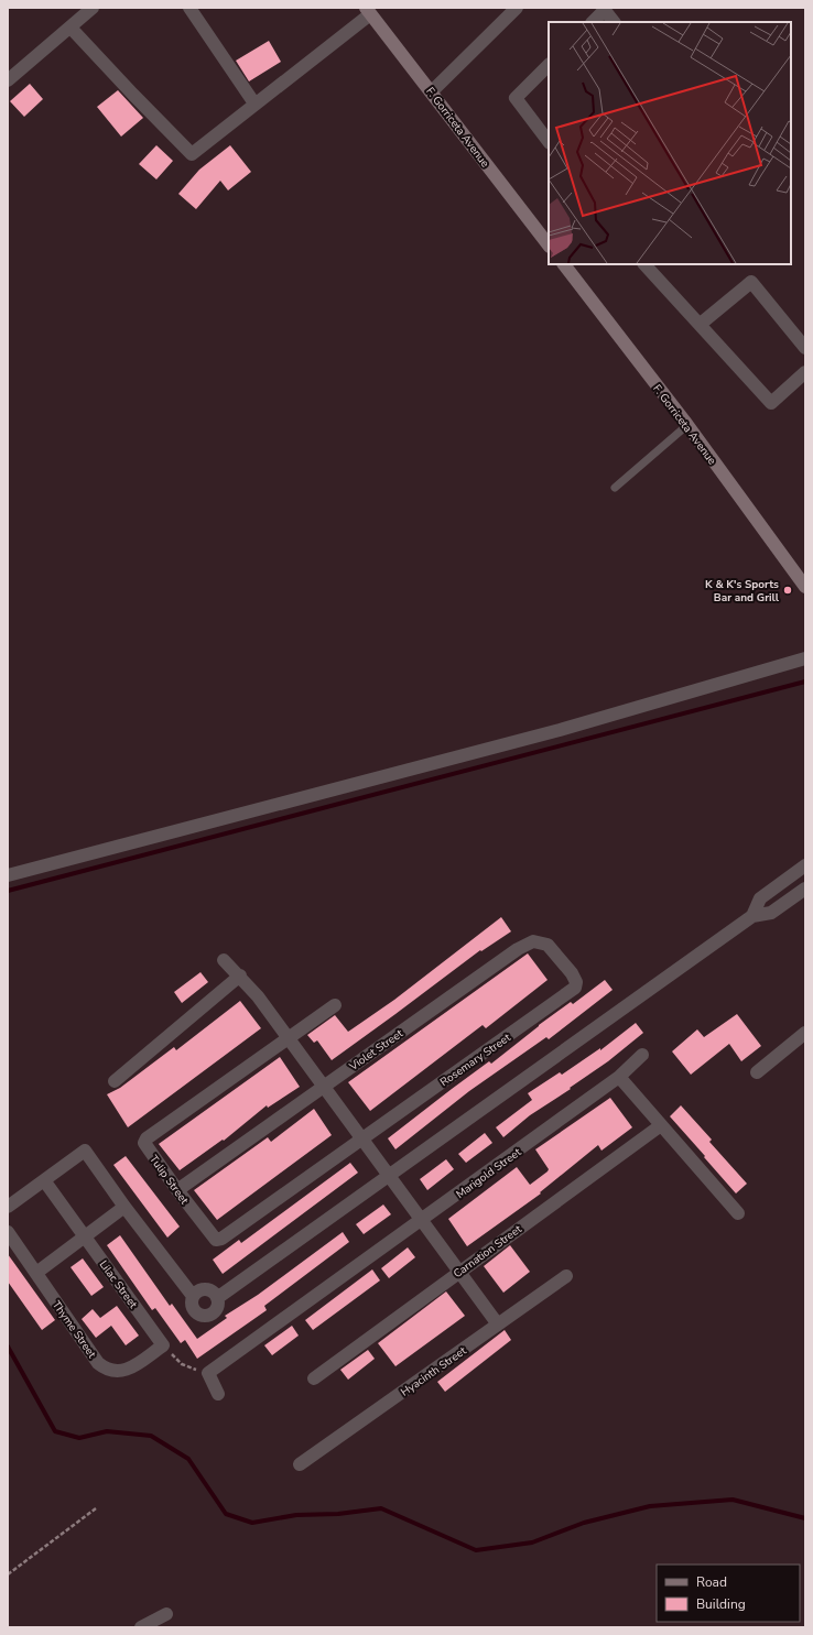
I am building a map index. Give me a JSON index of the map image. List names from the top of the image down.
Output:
{
  "streets": {
    "main road": ["F. Gorriceta Avenue"],
    "street": [
      "Violet Street",
      "Rosemary Street",
      "Marigold Street",
      "Tulip Street",
      "Carnation Street",
      "Lilac Street",
      "Thyme Street",
      "Hyacinth Street"
    ]
  },
  "crossings": [
    ["Violet Street", "Rosemary Street"],
    ["Violet Street", "Tulip Street"],
    ["Rosemary Street", "Tulip Street"],
    ["Lilac Street", "Thyme Street"]
  ],
  "places": ["K & K's Sports Bar and Grill"],
  "legend": ["Road", "Building"]
}
